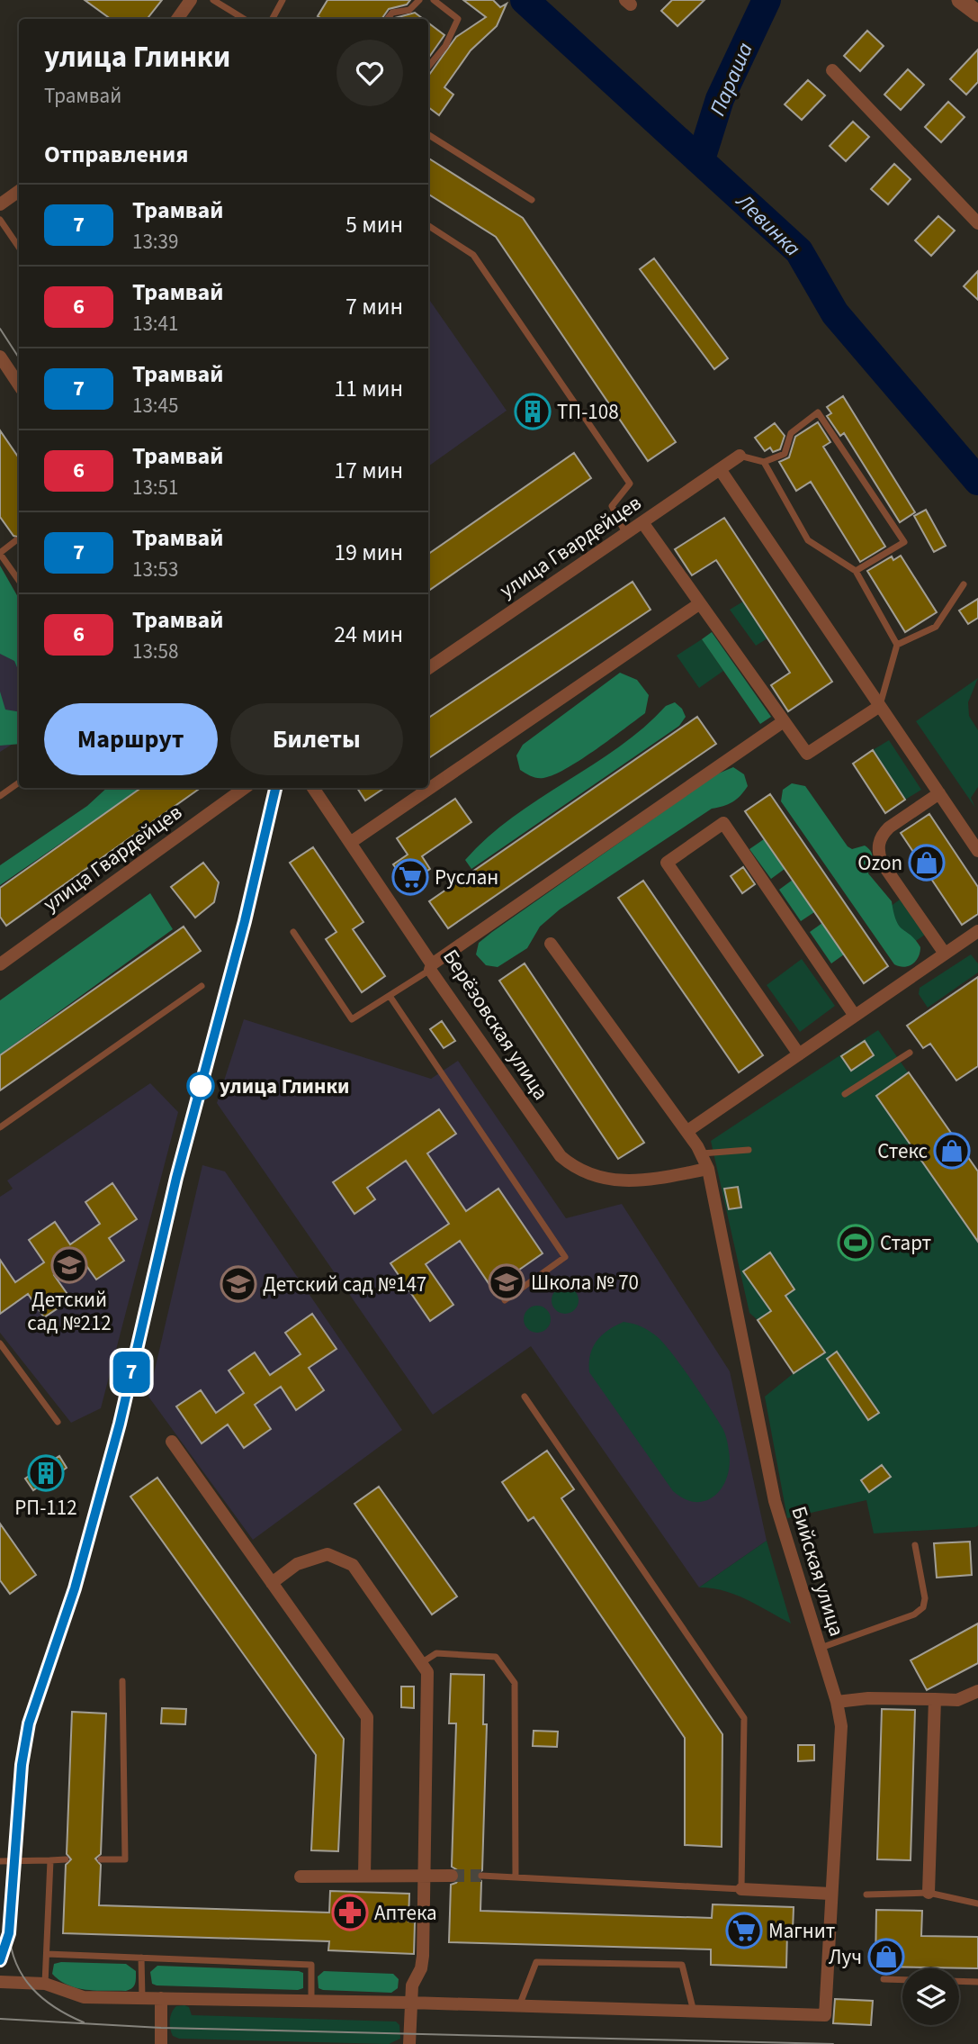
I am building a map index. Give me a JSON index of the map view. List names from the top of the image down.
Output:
{
  "streets": {
    "street": ["улица Гвардейцев", "Берёзовская улица", "Бийская улица"]
  },
  "crossings": [
    ["Берёзовская улица", "Бийская улица"]
  ],
  "water": ["Параша", "Левинка"],
  "places": {
    "building": ["ТП-108", "РП-112"],
    "shop": ["Ozon", "Стекс", "Луч"],
    "supermarket": ["Руслан", "Магнит"],
    "other": ["улица Глинки"],
    "sports": ["Старт"],
    "school or university": ["Детский сад №212", "Школа № 70", "Детский сад №147"],
    "pharmacy": ["Аптека"]
  },
  "lines": ["tram line 7"],
  "page": {
    "on_map": "7",
    "heading": [
      ["улица Глинки", "Трамвай"],
      "Отправления"
    ],
    "list": [
      {
        "mark": "7",
        "name": "Трамвай",
        "note": "13:39",
        "value": "5 мин"
      },
      {
        "mark": "6",
        "name": "Трамвай",
        "note": "13:41",
        "value": "7 мин"
      },
      {
        "mark": "7",
        "name": "Трамвай",
        "note": "13:45",
        "value": "11 мин"
      },
      {
        "mark": "6",
        "name": "Трамвай",
        "note": "13:51",
        "value": "17 мин"
      },
      {
        "mark": "7",
        "name": "Трамвай",
        "note": "13:53",
        "value": "19 мин"
      },
      {
        "mark": "6",
        "name": "Трамвай",
        "note": "13:58",
        "value": "24 мин"
      }
    ],
    "buttons": ["Маршрут", "Билеты"]
  }
}
